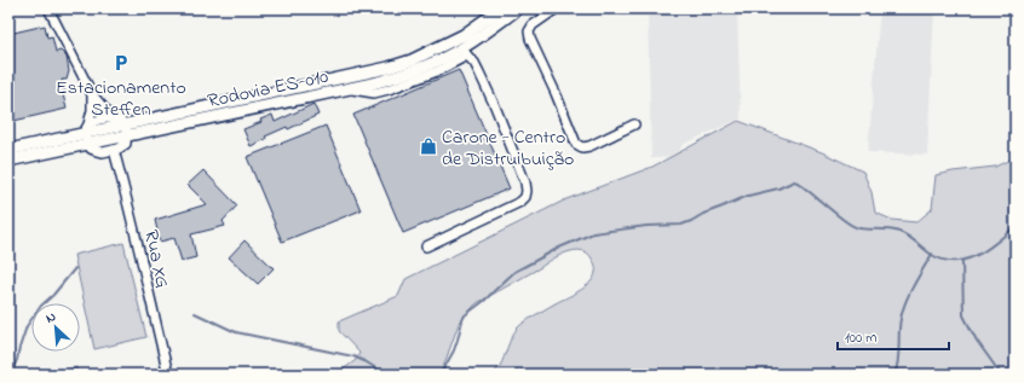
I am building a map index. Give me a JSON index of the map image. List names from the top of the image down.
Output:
{
  "streets": {
    "main road": ["Rodovia ES-010"],
    "street": ["Rua XG"]
  },
  "places": {
    "parking": ["Estacionamento Steffen"],
    "shop": ["Carone - Centro de Distruibuição"]
  },
  "scale_bar": "100 m",
  "north": "top left"
}
